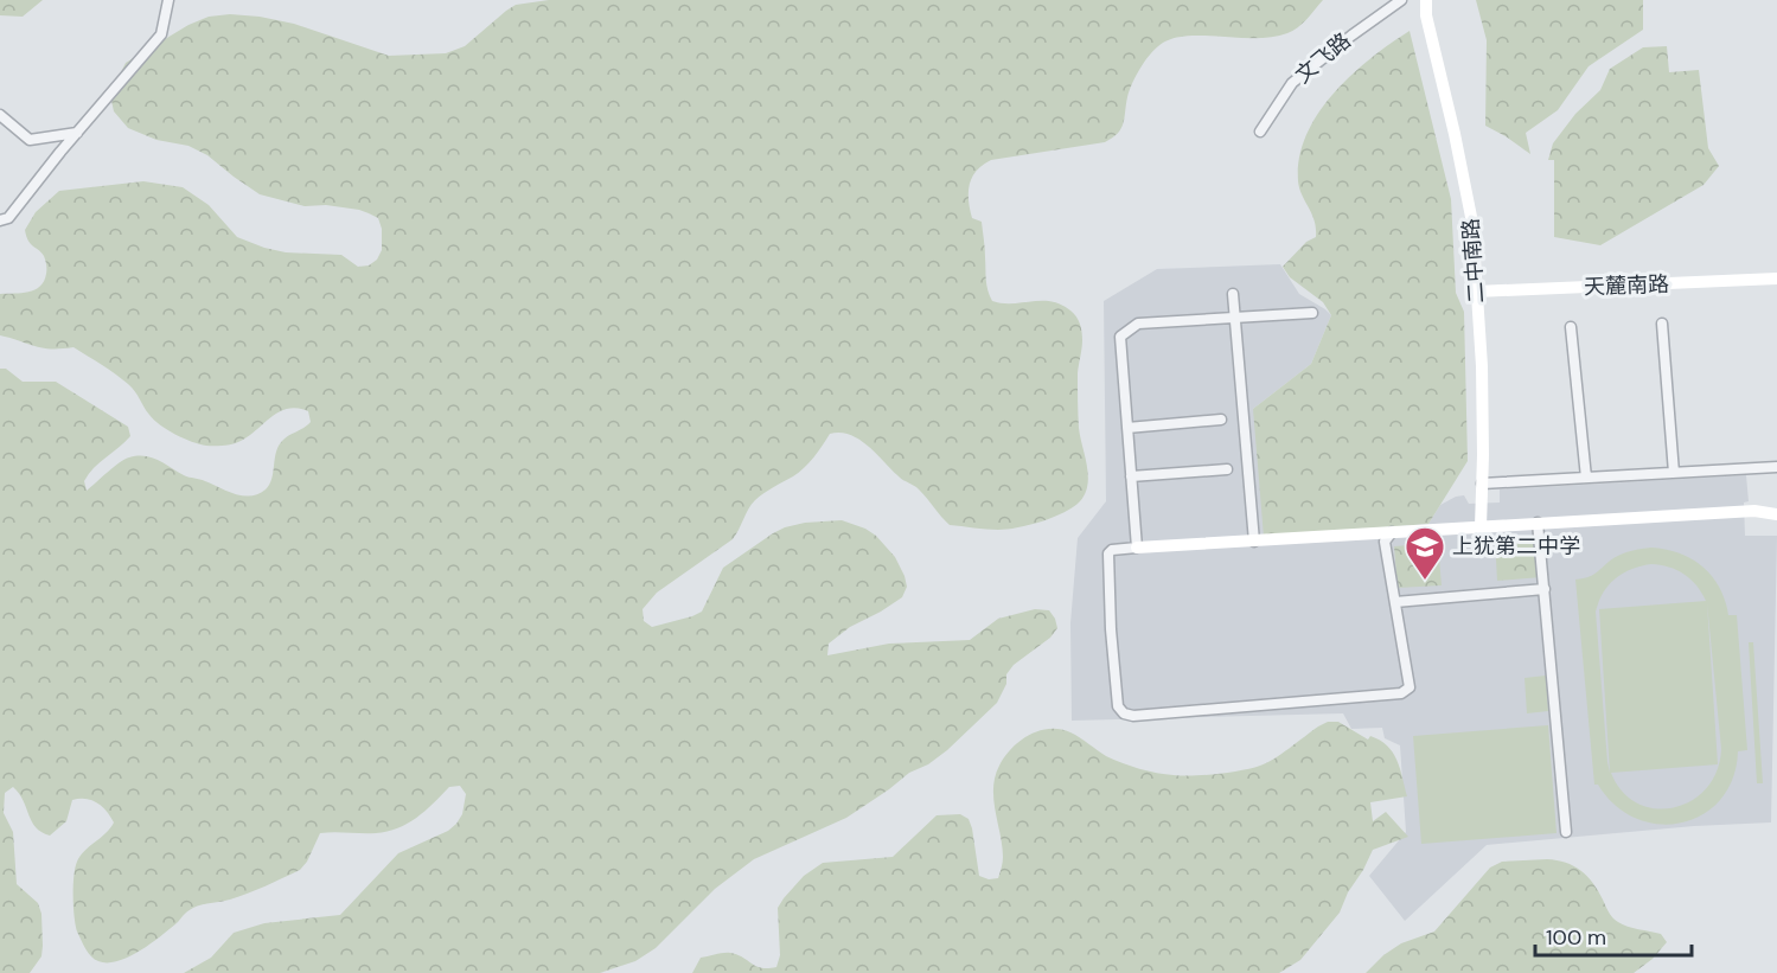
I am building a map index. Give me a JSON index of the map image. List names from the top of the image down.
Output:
{
  "streets": {
    "street": ["文飞路", "二中南路", "天麓南路"]
  },
  "crossings": [
    ["二中南路", "天麓南路"]
  ],
  "places": {
    "school or university": ["上犹第二中学"]
  },
  "scale_bar": "100 m"
}
